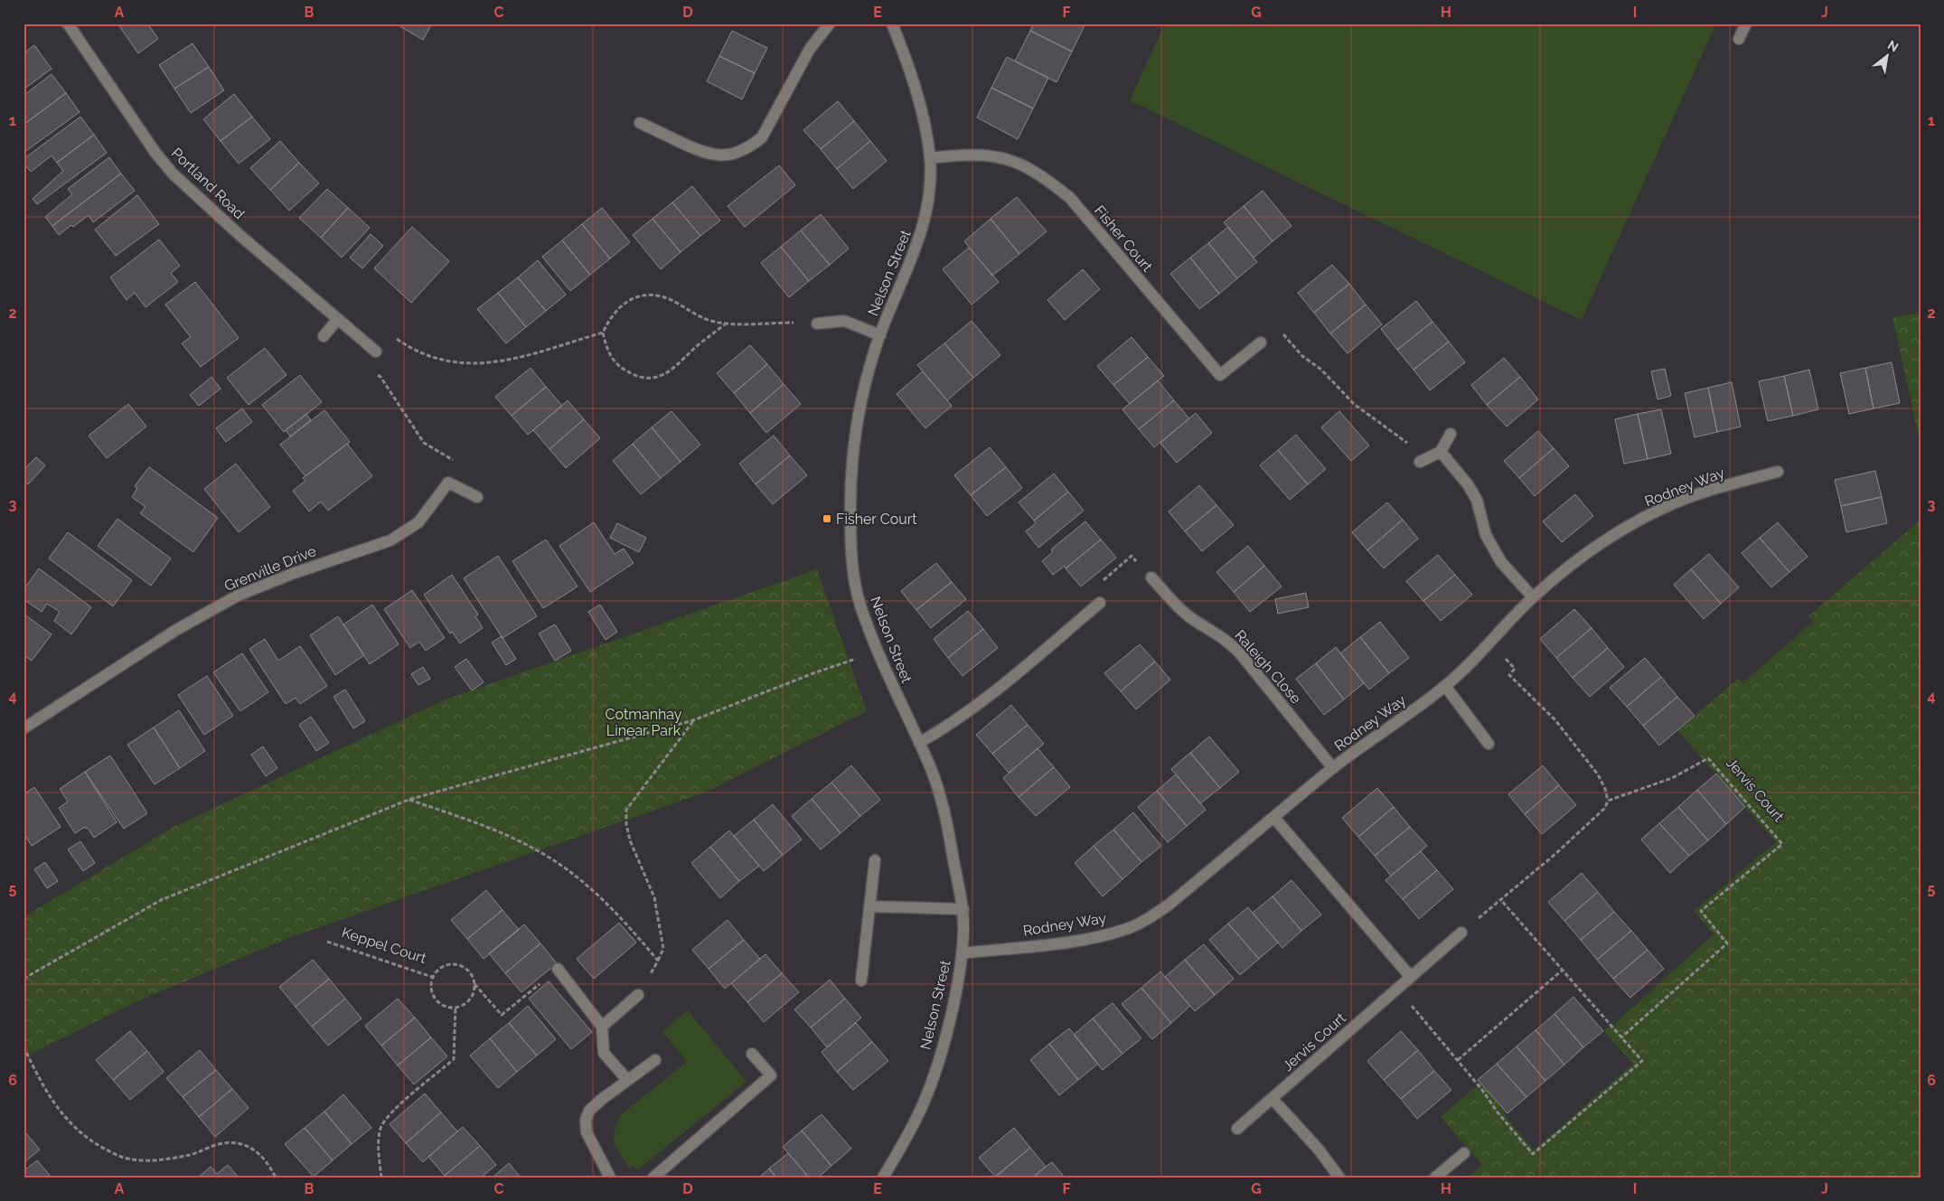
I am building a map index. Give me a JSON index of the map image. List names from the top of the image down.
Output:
{
  "streets": {
    "street": [
      "Portland Road",
      "Fisher Court",
      "Nelson Street",
      "Rodney Way",
      "Grenville Drive",
      "Raleigh Close",
      "Jervis Court"
    ],
    "path": ["Keppel Court"]
  },
  "crossings": [
    ["Fisher Court", "Nelson Street"],
    ["Nelson Street", "Rodney Way"],
    ["Rodney Way", "Raleigh Close"]
  ],
  "parks": ["Cotmanhay Linear Park"],
  "places": {
    "transit": ["Fisher Court"]
  },
  "north": "top right",
  "grid": {
    "columns": [
      "A",
      "B",
      "C",
      "D",
      "E",
      "F",
      "G",
      "H",
      "I",
      "J"
    ],
    "rows": [
      "1",
      "2",
      "3",
      "4",
      "5",
      "6"
    ]
  }
}
